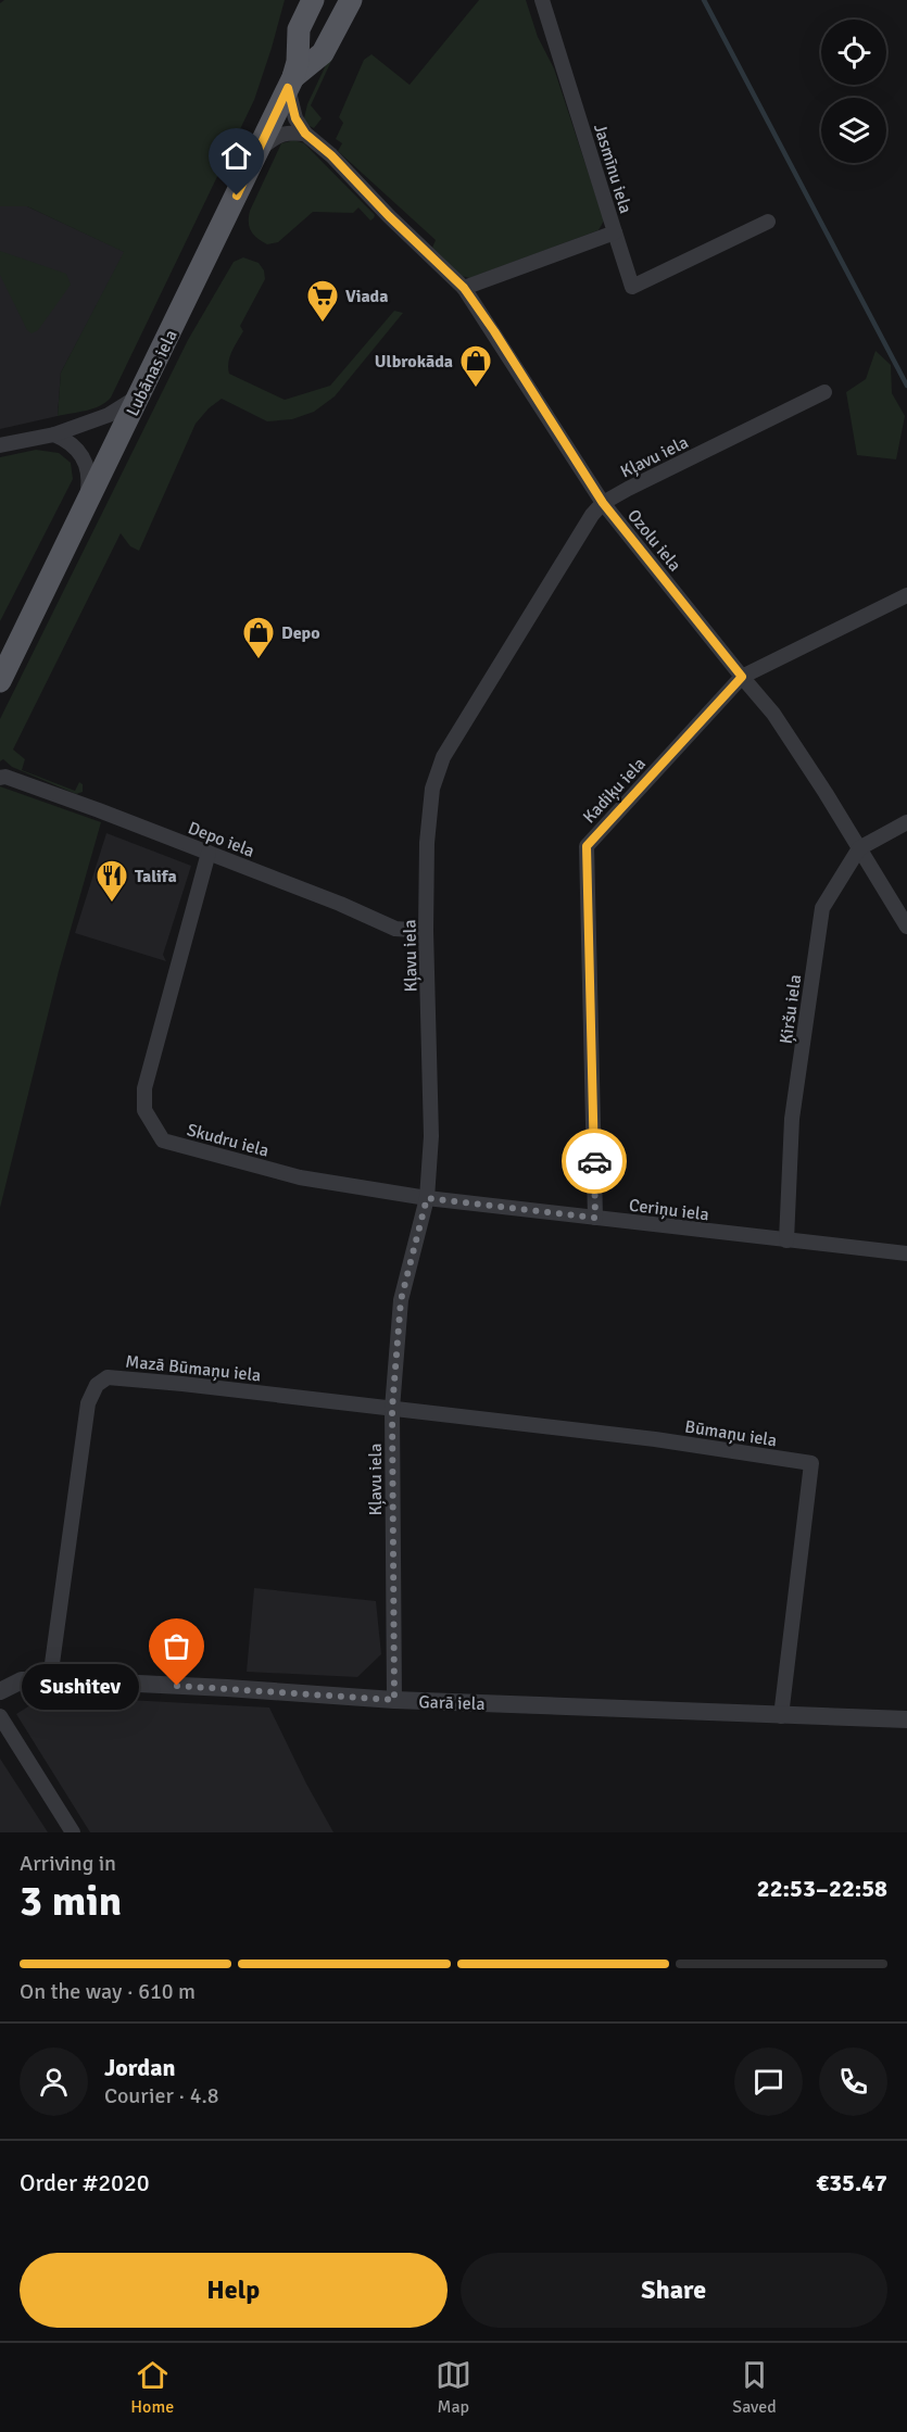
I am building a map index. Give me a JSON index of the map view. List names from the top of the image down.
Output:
{
  "streets": {
    "main road": ["Lubānas iela"],
    "street": [
      "Jasmīnu iela",
      "Kļavu iela",
      "Ozolu iela",
      "Kadiķu iela",
      "Depo iela",
      "Ķiršu iela",
      "Skudru iela",
      "Ceriņu iela",
      "Mazā Būmaņu iela",
      "Būmaņu iela",
      "Garā iela"
    ]
  },
  "crossings": [
    ["Jasmīnu iela", "Ozolu iela"],
    ["Lubānas iela", "Ozolu iela"],
    ["Kļavu iela", "Ozolu iela"],
    ["Kļavu iela", "Depo iela"],
    ["Kļavu iela", "Skudru iela"],
    ["Kļavu iela", "Ceriņu iela"],
    ["Kļavu iela", "Mazā Būmaņu iela"],
    ["Kļavu iela", "Būmaņu iela"],
    ["Kļavu iela", "Garā iela"],
    ["Ozolu iela", "Kadiķu iela"],
    ["Ozolu iela", "Ķiršu iela"],
    ["Kadiķu iela", "Ceriņu iela"],
    ["Depo iela", "Skudru iela"],
    ["Ķiršu iela", "Ceriņu iela"],
    ["Skudru iela", "Ceriņu iela"],
    ["Mazā Būmaņu iela", "Būmaņu iela"],
    ["Mazā Būmaņu iela", "Garā iela"],
    ["Būmaņu iela", "Garā iela"]
  ],
  "places": {
    "supermarket": ["Viada"],
    "shop": ["Ulbrokāda", "Depo"],
    "restaurant": ["Talifa"],
    "other": ["Sushitev"]
  },
  "page": {
    "bubble": "Sushitev",
    "heading": ["3 min", "Arriving in", "22:53–22:58"],
    "panel": [
      "Jordan",
      "Courier · 4.8",
      "Order #2020",
      "€35.47"
    ],
    "bar": "On the way · 610 m",
    "buttons": ["Help", "Share"],
    "tabs": ["Home", "Map", "Saved"]
  }
}
